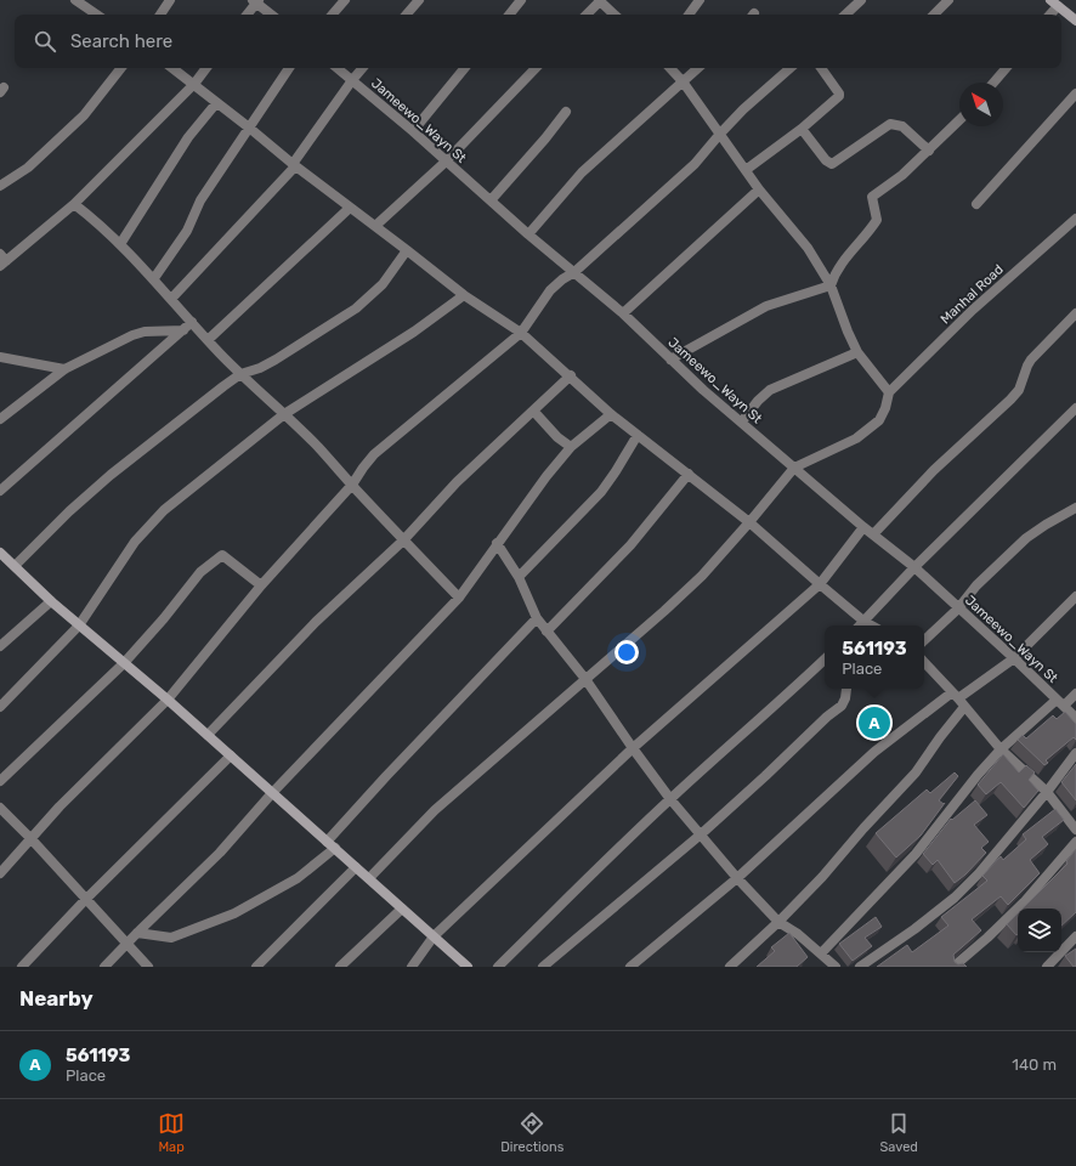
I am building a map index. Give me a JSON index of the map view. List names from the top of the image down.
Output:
{
  "streets": {
    "street": ["Jameewo_Wayn St", "Manhal Road"]
  },
  "north": "top left",
  "page": {
    "search": "Search here",
    "popup": ["561193", "Place"],
    "pins": "A",
    "heading": "Nearby",
    "list": [
      {
        "mark": "A",
        "name": "561193",
        "note": "Place",
        "value": "140 m"
      }
    ],
    "nav": ["Map", "Directions", "Saved"]
  }
}
